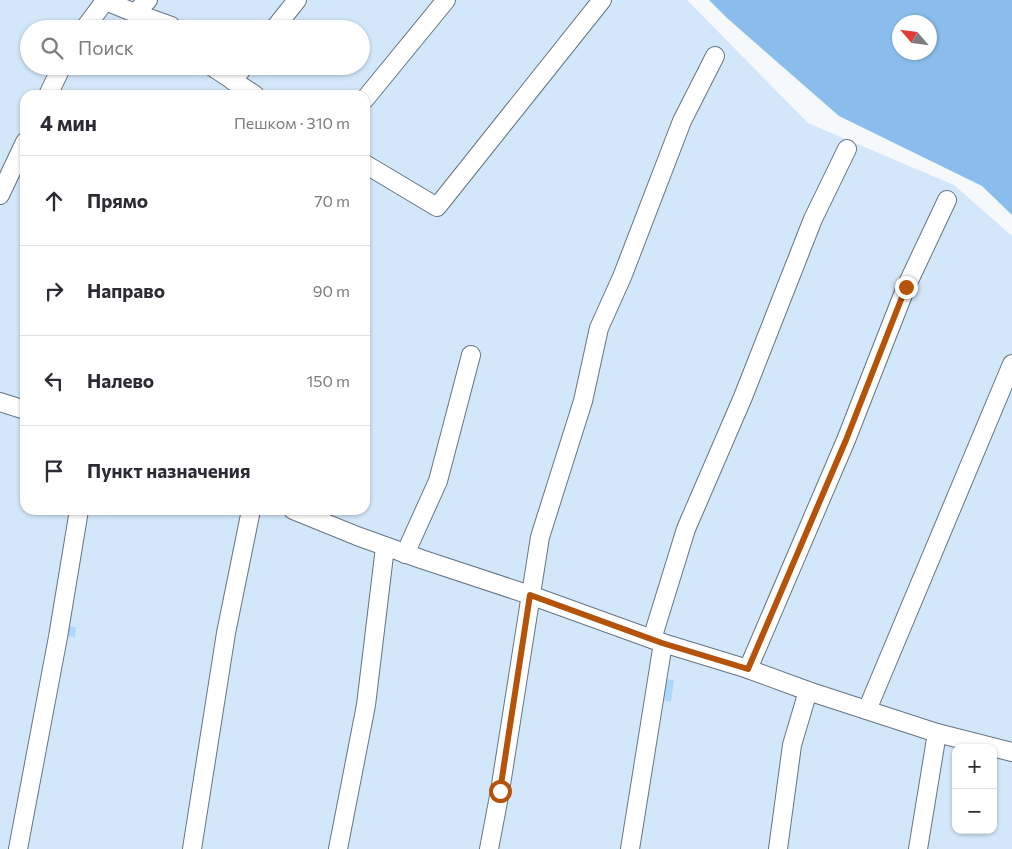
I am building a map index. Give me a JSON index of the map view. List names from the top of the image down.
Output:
{
  "north": "top left",
  "page": {
    "search": "Поиск",
    "heading": ["4 мин", "Пешком · 310 m"],
    "list": [
      ["Прямо", "70 m"],
      ["Направо", "90 m"],
      ["Налево", "150 m"],
      "Пункт назначения"
    ],
    "map_buttons": ["+", "−"]
  }
}
